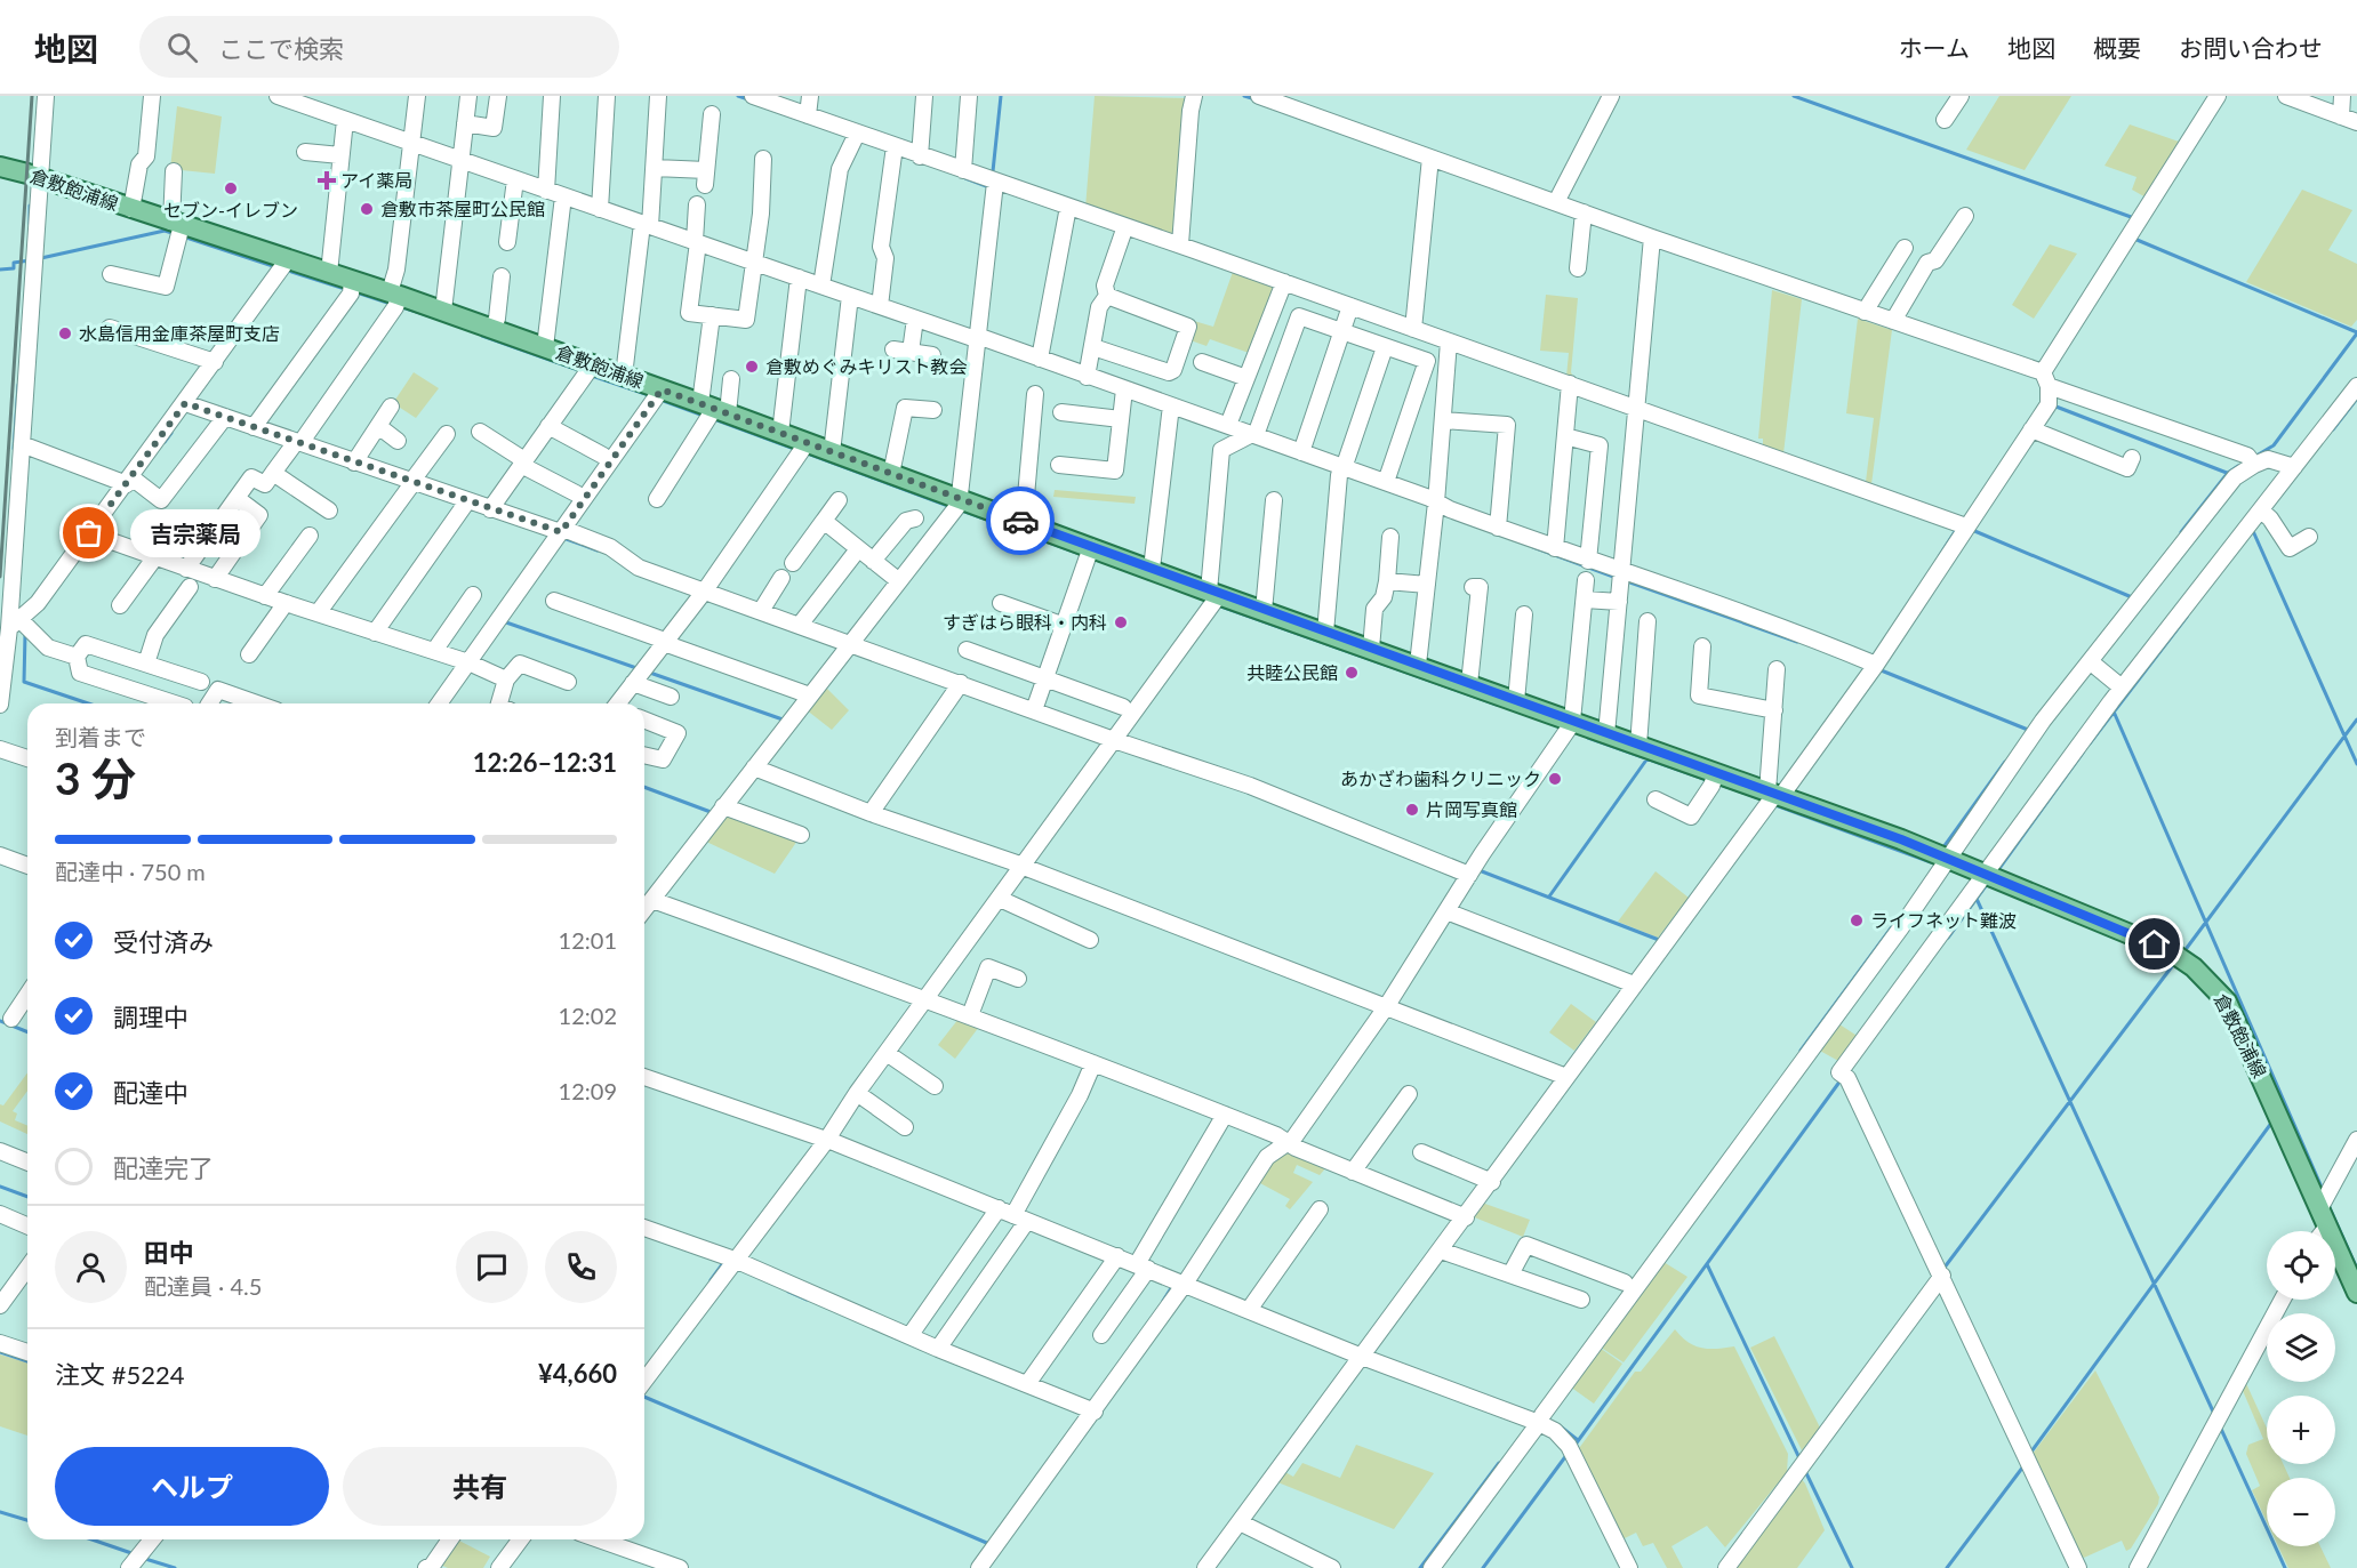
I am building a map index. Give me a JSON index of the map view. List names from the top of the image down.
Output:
{
  "streets": {
    "main road": ["倉敷飽浦線"]
  },
  "places": {
    "health": ["アイ薬局"],
    "other": [
      "セブン-イレブン",
      "倉敷市茶屋町公民館",
      "水島信用金庫茶屋町支店",
      "倉敷めぐみキリスト教会",
      "吉宗薬局",
      "すぎはら眼科・内科",
      "共睦公民館",
      "あかざわ歯科クリニック",
      "片岡写真館",
      "ライフネット難波"
    ]
  },
  "page": {
    "header": "地図",
    "search": "ここで検索",
    "nav": [
      "ホーム",
      "地図",
      "概要",
      "お問い合わせ"
    ],
    "bubble": "吉宗薬局",
    "heading": ["3 分", "到着まで", "12:26–12:31"],
    "panel": [
      "田中",
      "配達員 · 4.5",
      "注文 #5224",
      "¥4,660"
    ],
    "bar": "配達中 · 750 m",
    "list": [
      ["受付済み", "12:01"],
      ["調理中", "12:02"],
      ["配達中", "12:09"],
      "配達完了"
    ],
    "map_buttons": ["+", "−"],
    "buttons": ["ヘルプ", "共有"]
  }
}
